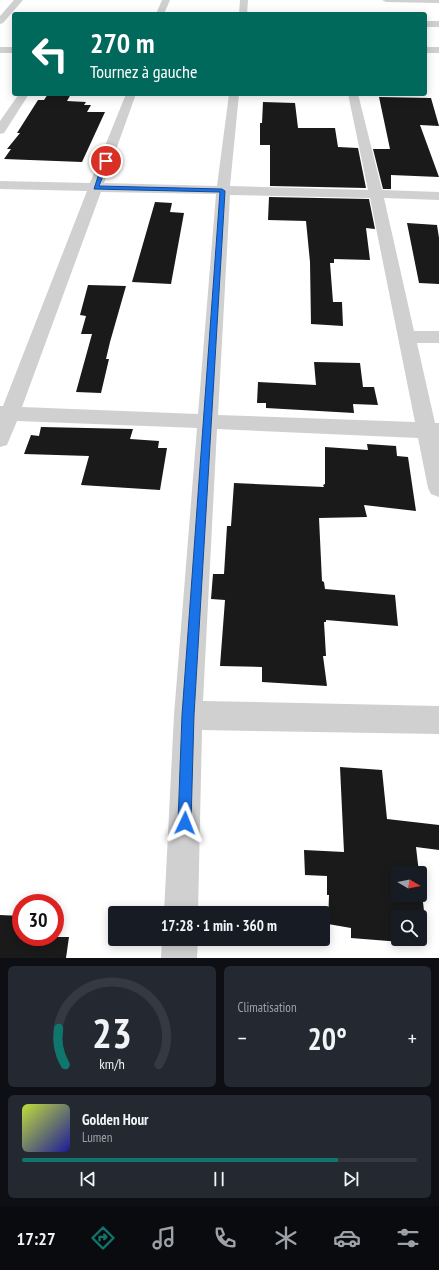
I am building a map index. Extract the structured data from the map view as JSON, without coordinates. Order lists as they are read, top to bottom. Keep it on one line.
{"north":"right","page":{"turn":["270 m","Tournez à gauche"],"limit":"30","trip":"17:28 · 1 min · 360 m","tile":"Climatisation","heat":["−","20°","+"],"song":["Golden Hour","Lumen"],"tabs":"17:27","gauge":["23","km/h"]}}
